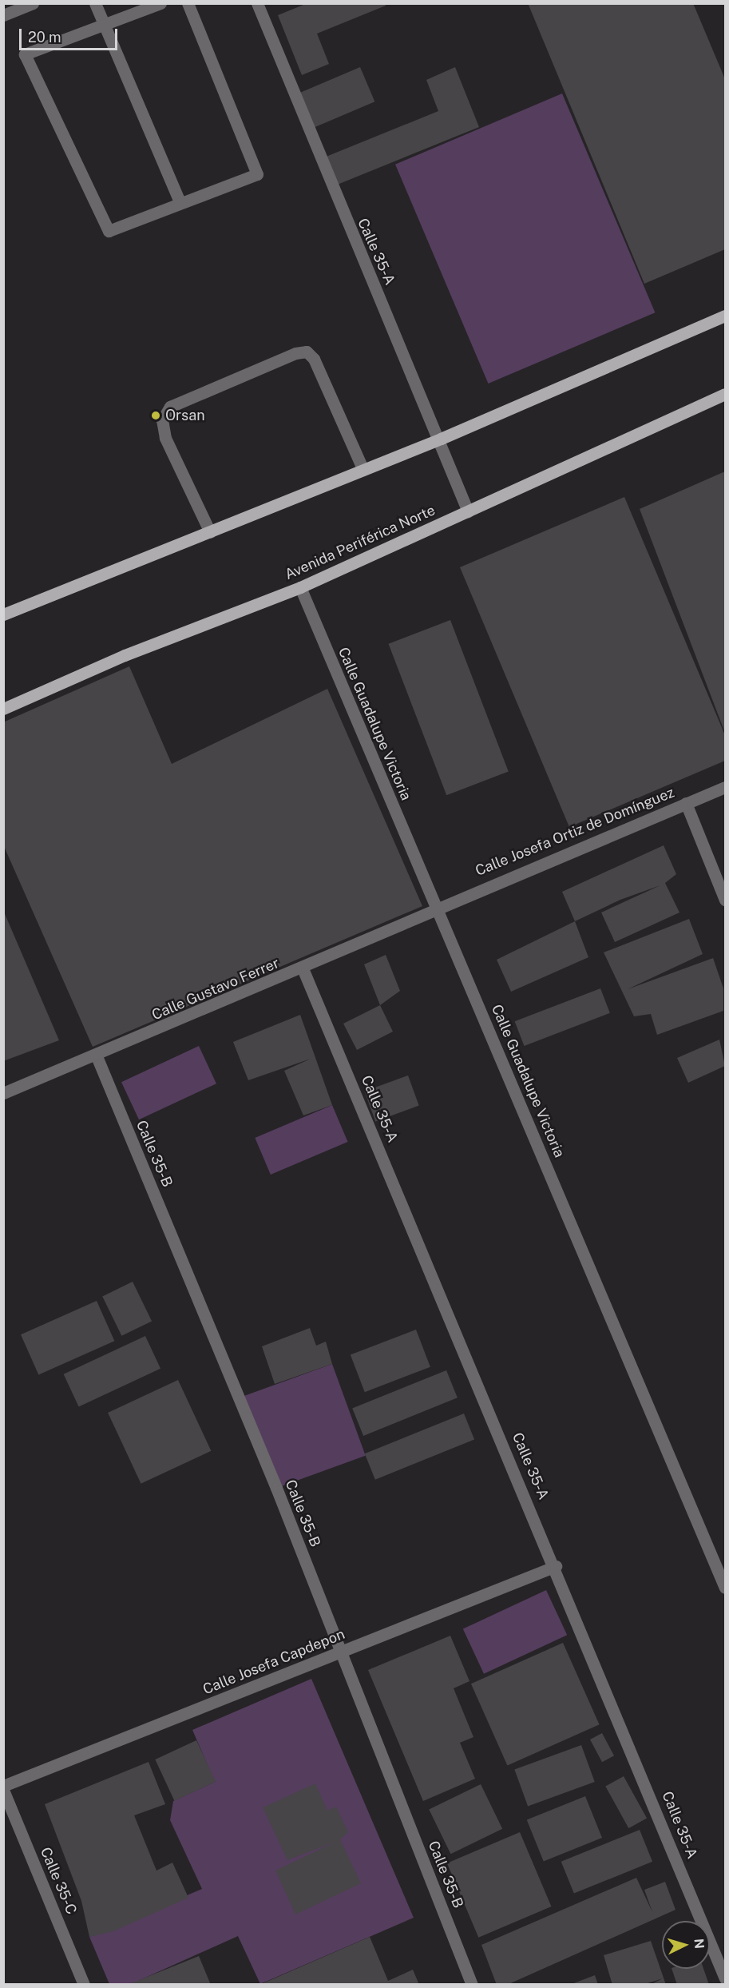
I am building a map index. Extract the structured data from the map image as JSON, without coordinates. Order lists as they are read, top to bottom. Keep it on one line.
{"streets":{"main road":["Avenida Periférica Norte"],"street":["Calle 35-A","Calle Guadalupe Victoria","Calle Josefa Ortiz de Domínguez","Calle Gustavo Ferrer","Calle 35-B","Calle Josefa Capdepon","Calle 35-C"]},"crossings":[["Calle 35-A","Avenida Periférica Norte"],["Calle 35-A","Calle Gustavo Ferrer"],["Calle 35-A","Calle Josefa Capdepon"],["Avenida Periférica Norte","Calle Guadalupe Victoria"],["Calle Guadalupe Victoria","Calle Josefa Ortiz de Domínguez"],["Calle Guadalupe Victoria","Calle Gustavo Ferrer"],["Calle Josefa Ortiz de Domínguez","Calle Gustavo Ferrer"],["Calle Gustavo Ferrer","Calle 35-B"],["Calle 35-B","Calle Josefa Capdepon"]],"places":["Orsan"],"scale_bar":"20 m","north":"right"}
